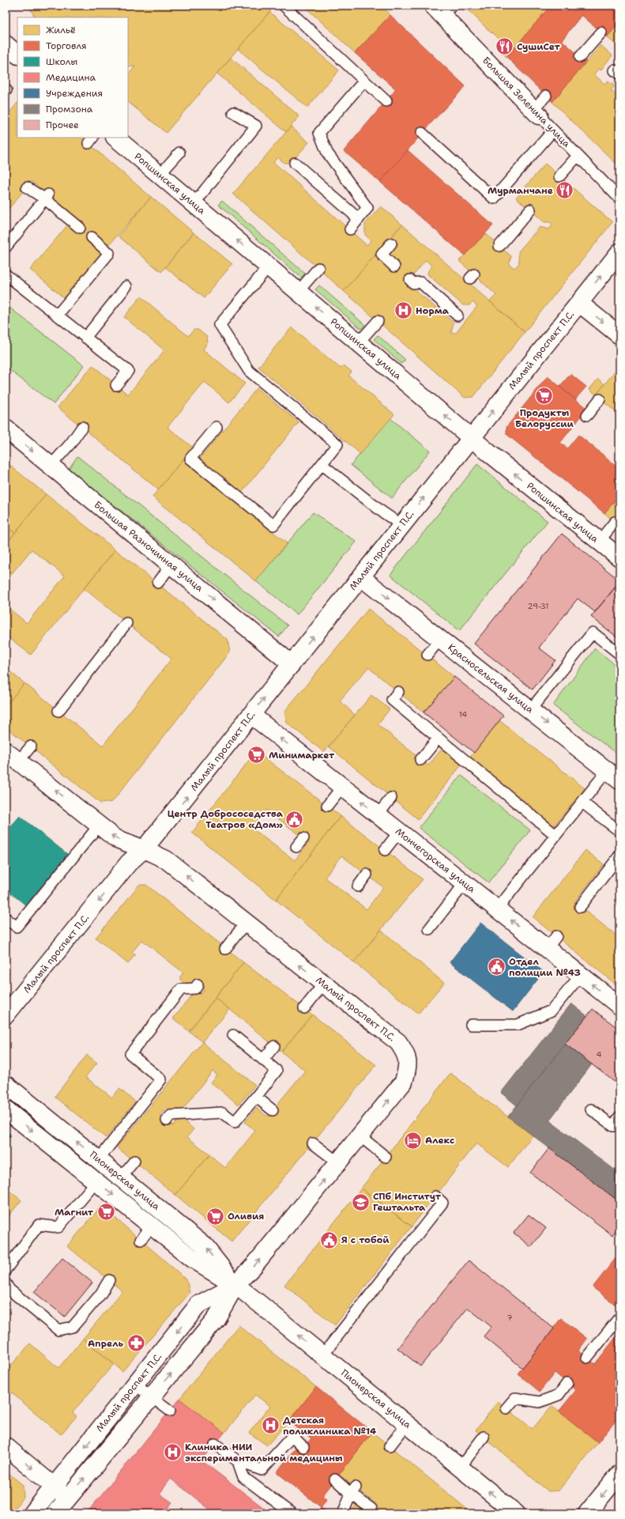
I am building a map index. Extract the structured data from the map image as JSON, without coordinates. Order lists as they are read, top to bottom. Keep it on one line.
{"streets":{"street":["Большая Зеленина улица","Ропшинская улица","Малый проспект П.С.","Большая Разночинная улица","Красносельская улица","Мончегорская улица","Пионерская улица"]},"crossings":[["Ропшинская улица","Малый проспект П.С."],["Малый проспект П.С.","Большая Разночинная улица"],["Малый проспект П.С.","Красносельская улица"],["Малый проспект П.С.","Мончегорская улица"],["Малый проспект П.С.","Пионерская улица"]],"one_way":["Ропшинская улица","Большая Разночинная улица","Красносельская улица","Мончегорская улица"],"places":{"restaurant":["СушиСет","Мурманчане"],"hospital":["Норма","Детская поликлиника №14","Клиника НИИ экспериментальной медицины"],"supermarket":["Продукты Белоруссии","Минимаркет","Магнит","Оливия"],"public building":["Центр Добрососедства Театров «Дом»","Отдел полиции №43","Я с тобой"],"hotel":["Алекс"],"school or university":["СПб Институт Гештальта"],"pharmacy":["Апрель"]},"house_numbers":["29-31","14","4","7"],"legend":["Жильё","Торговля","Школы","Медицина","Учреждения","Промзона","Прочее"]}
